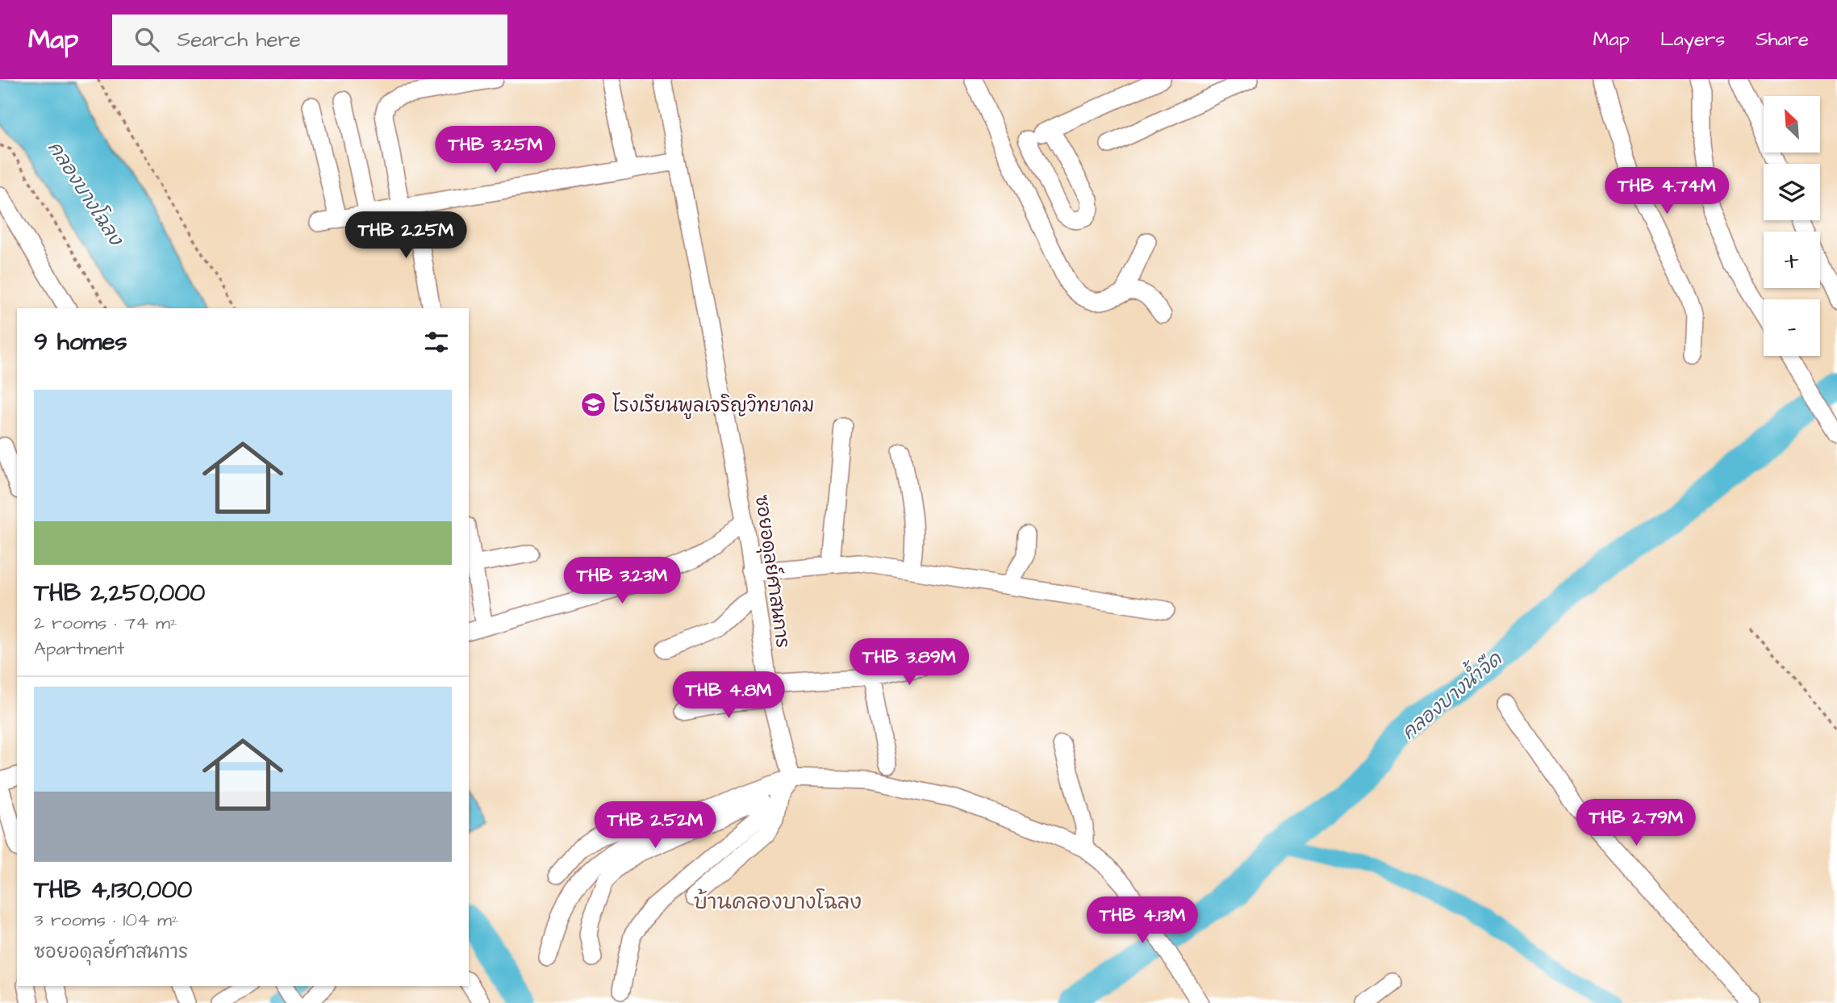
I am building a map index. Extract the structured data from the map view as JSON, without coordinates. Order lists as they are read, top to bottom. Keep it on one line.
{"streets":{"street":["ซอยอดุลย์ศาสนการ"]},"districts":["บ้านคลองบางโฉลง"],"water":["คลองบางโฉลง","คลองบางน้ำจืด"],"places":{"school or university":["โรงเรียนพูลเจริญวิทยาคม"]},"north":"top left","page":{"header":"Map","search":"Search here","nav":["Map","Layers","Share"],"map_buttons":["+","−"],"price":["THB 3.25M","THB 4.74M","THB 2.25M","THB 3.23M","THB 3.89M","THB 4.8M","THB 2.79M","THB 2.52M","THB 4.13M"],"heading":"9 homes","list":[{"name":"THB 2,250,000","note":"2 rooms · 74 m² · Apartment"},{"name":"THB 4,130,000","note":"3 rooms · 104 m² · ซอยอดุลย์ศาสนการ"}]}}
